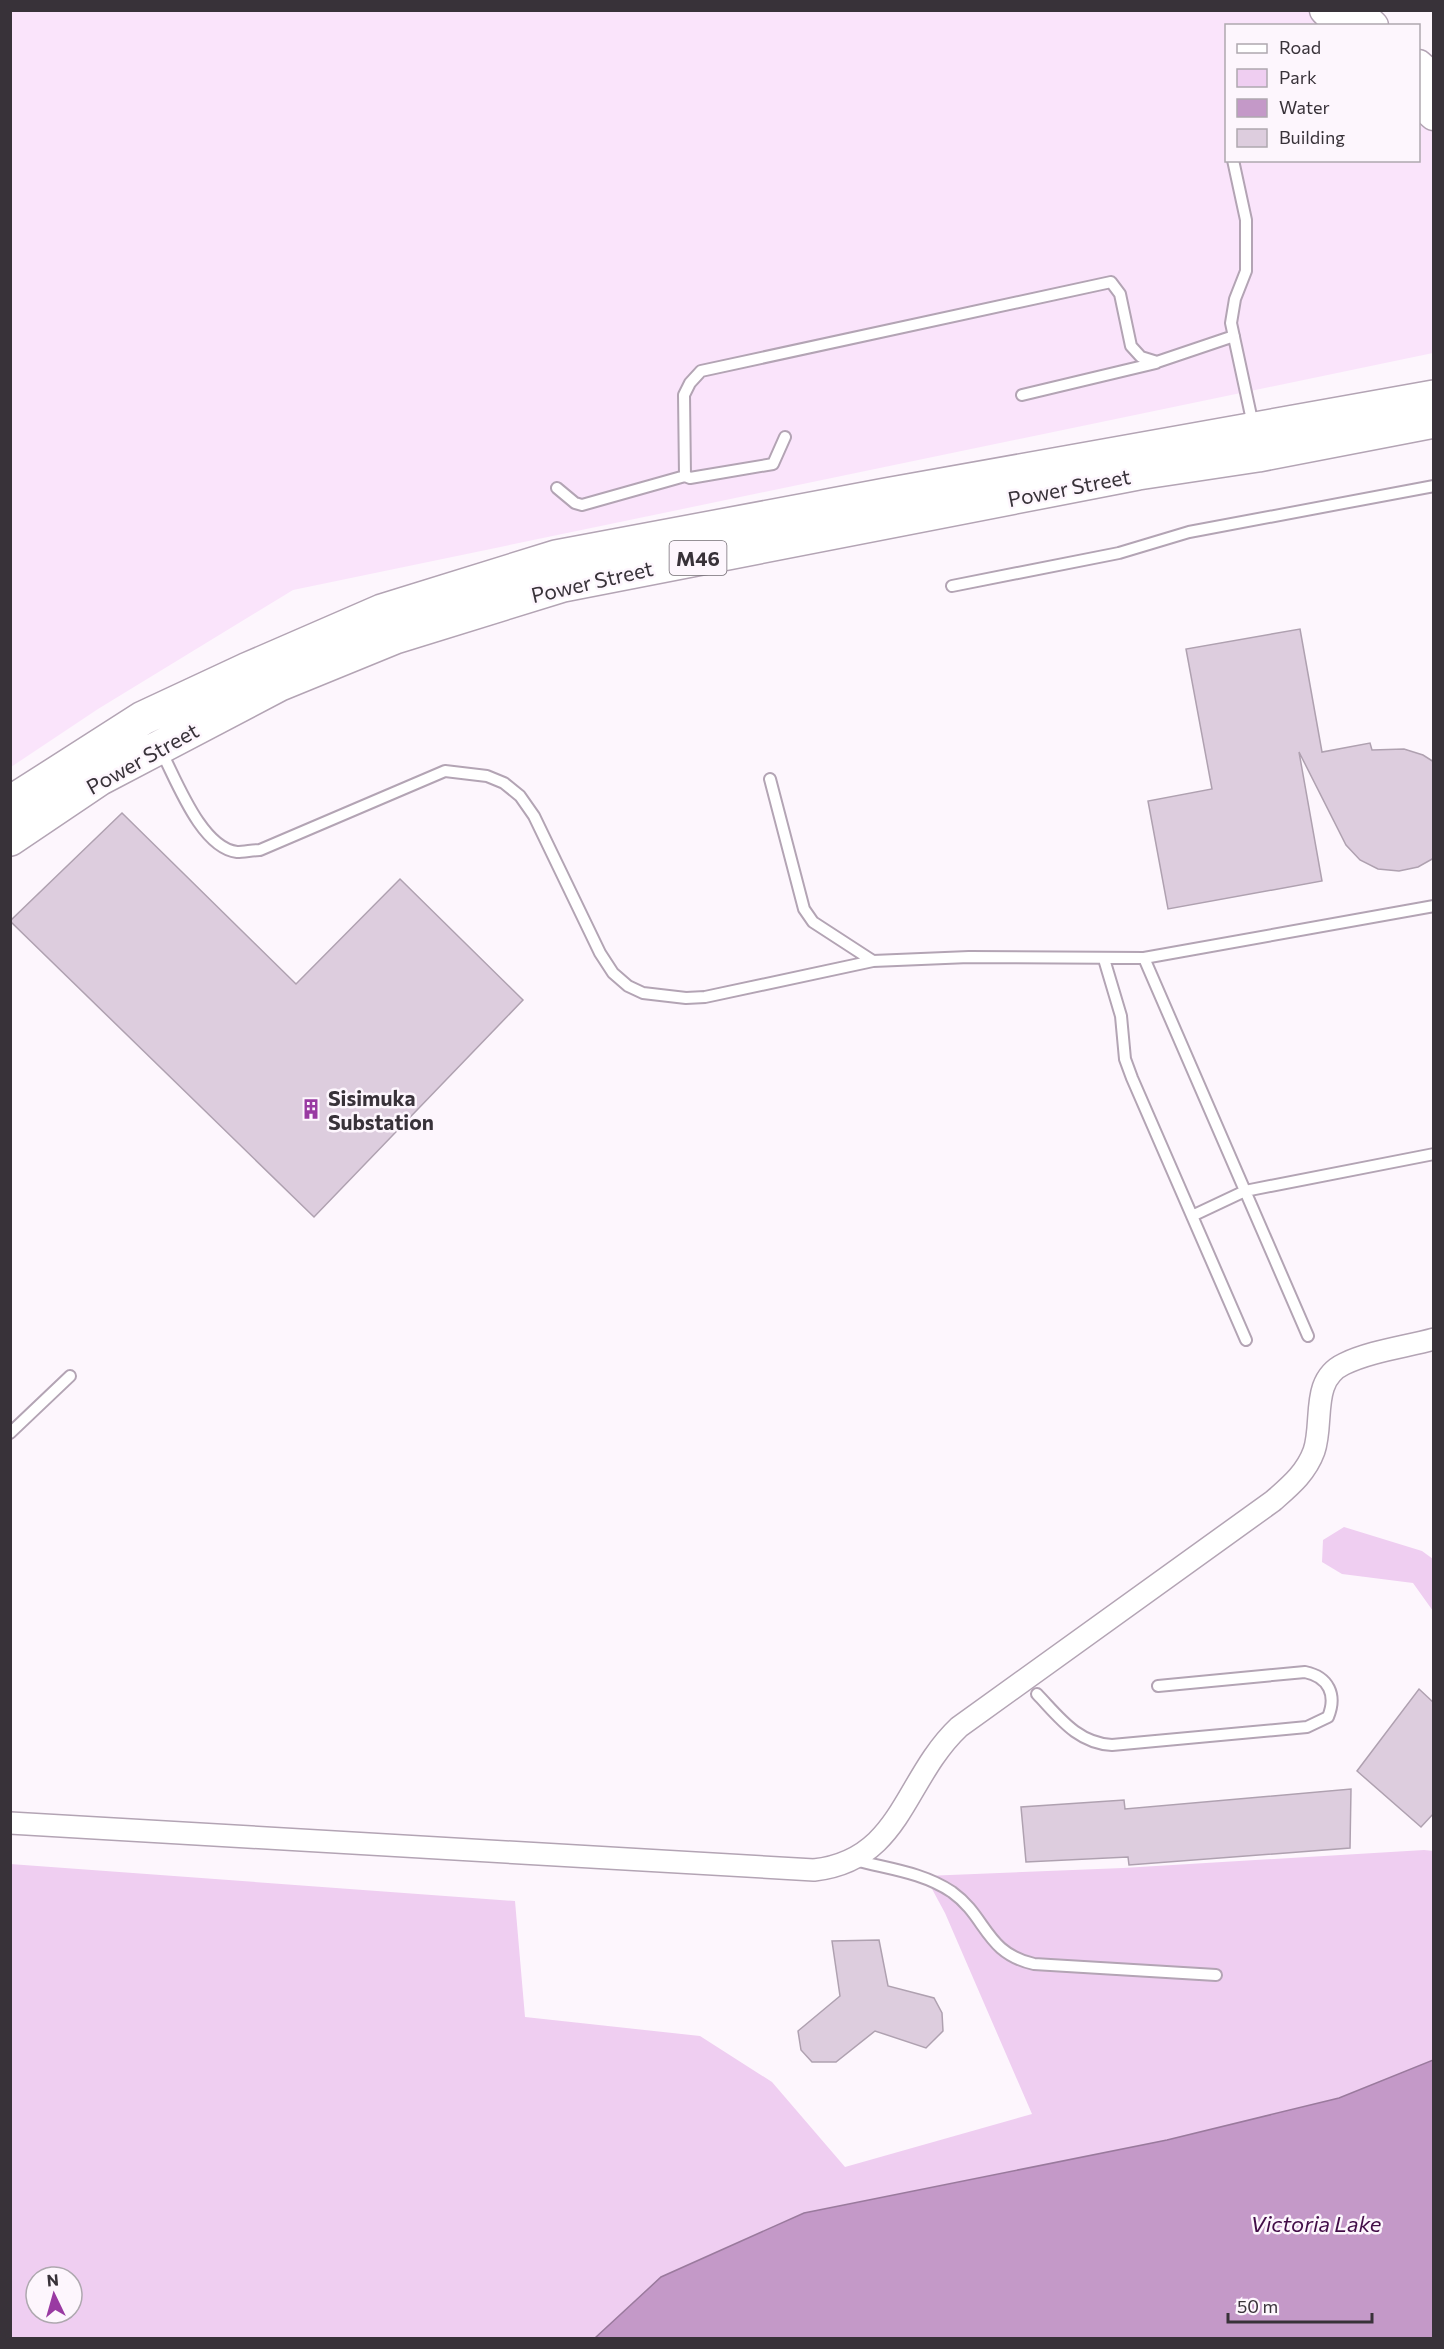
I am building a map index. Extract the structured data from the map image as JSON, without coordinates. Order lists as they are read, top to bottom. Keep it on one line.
{"streets":{"main road":["Power Street","M46"]},"water":["Victoria Lake"],"places":{"building":["Sisimuka Substation"]},"legend":["Road","Park","Water","Building"],"scale_bar":"50 m","north":"top"}
